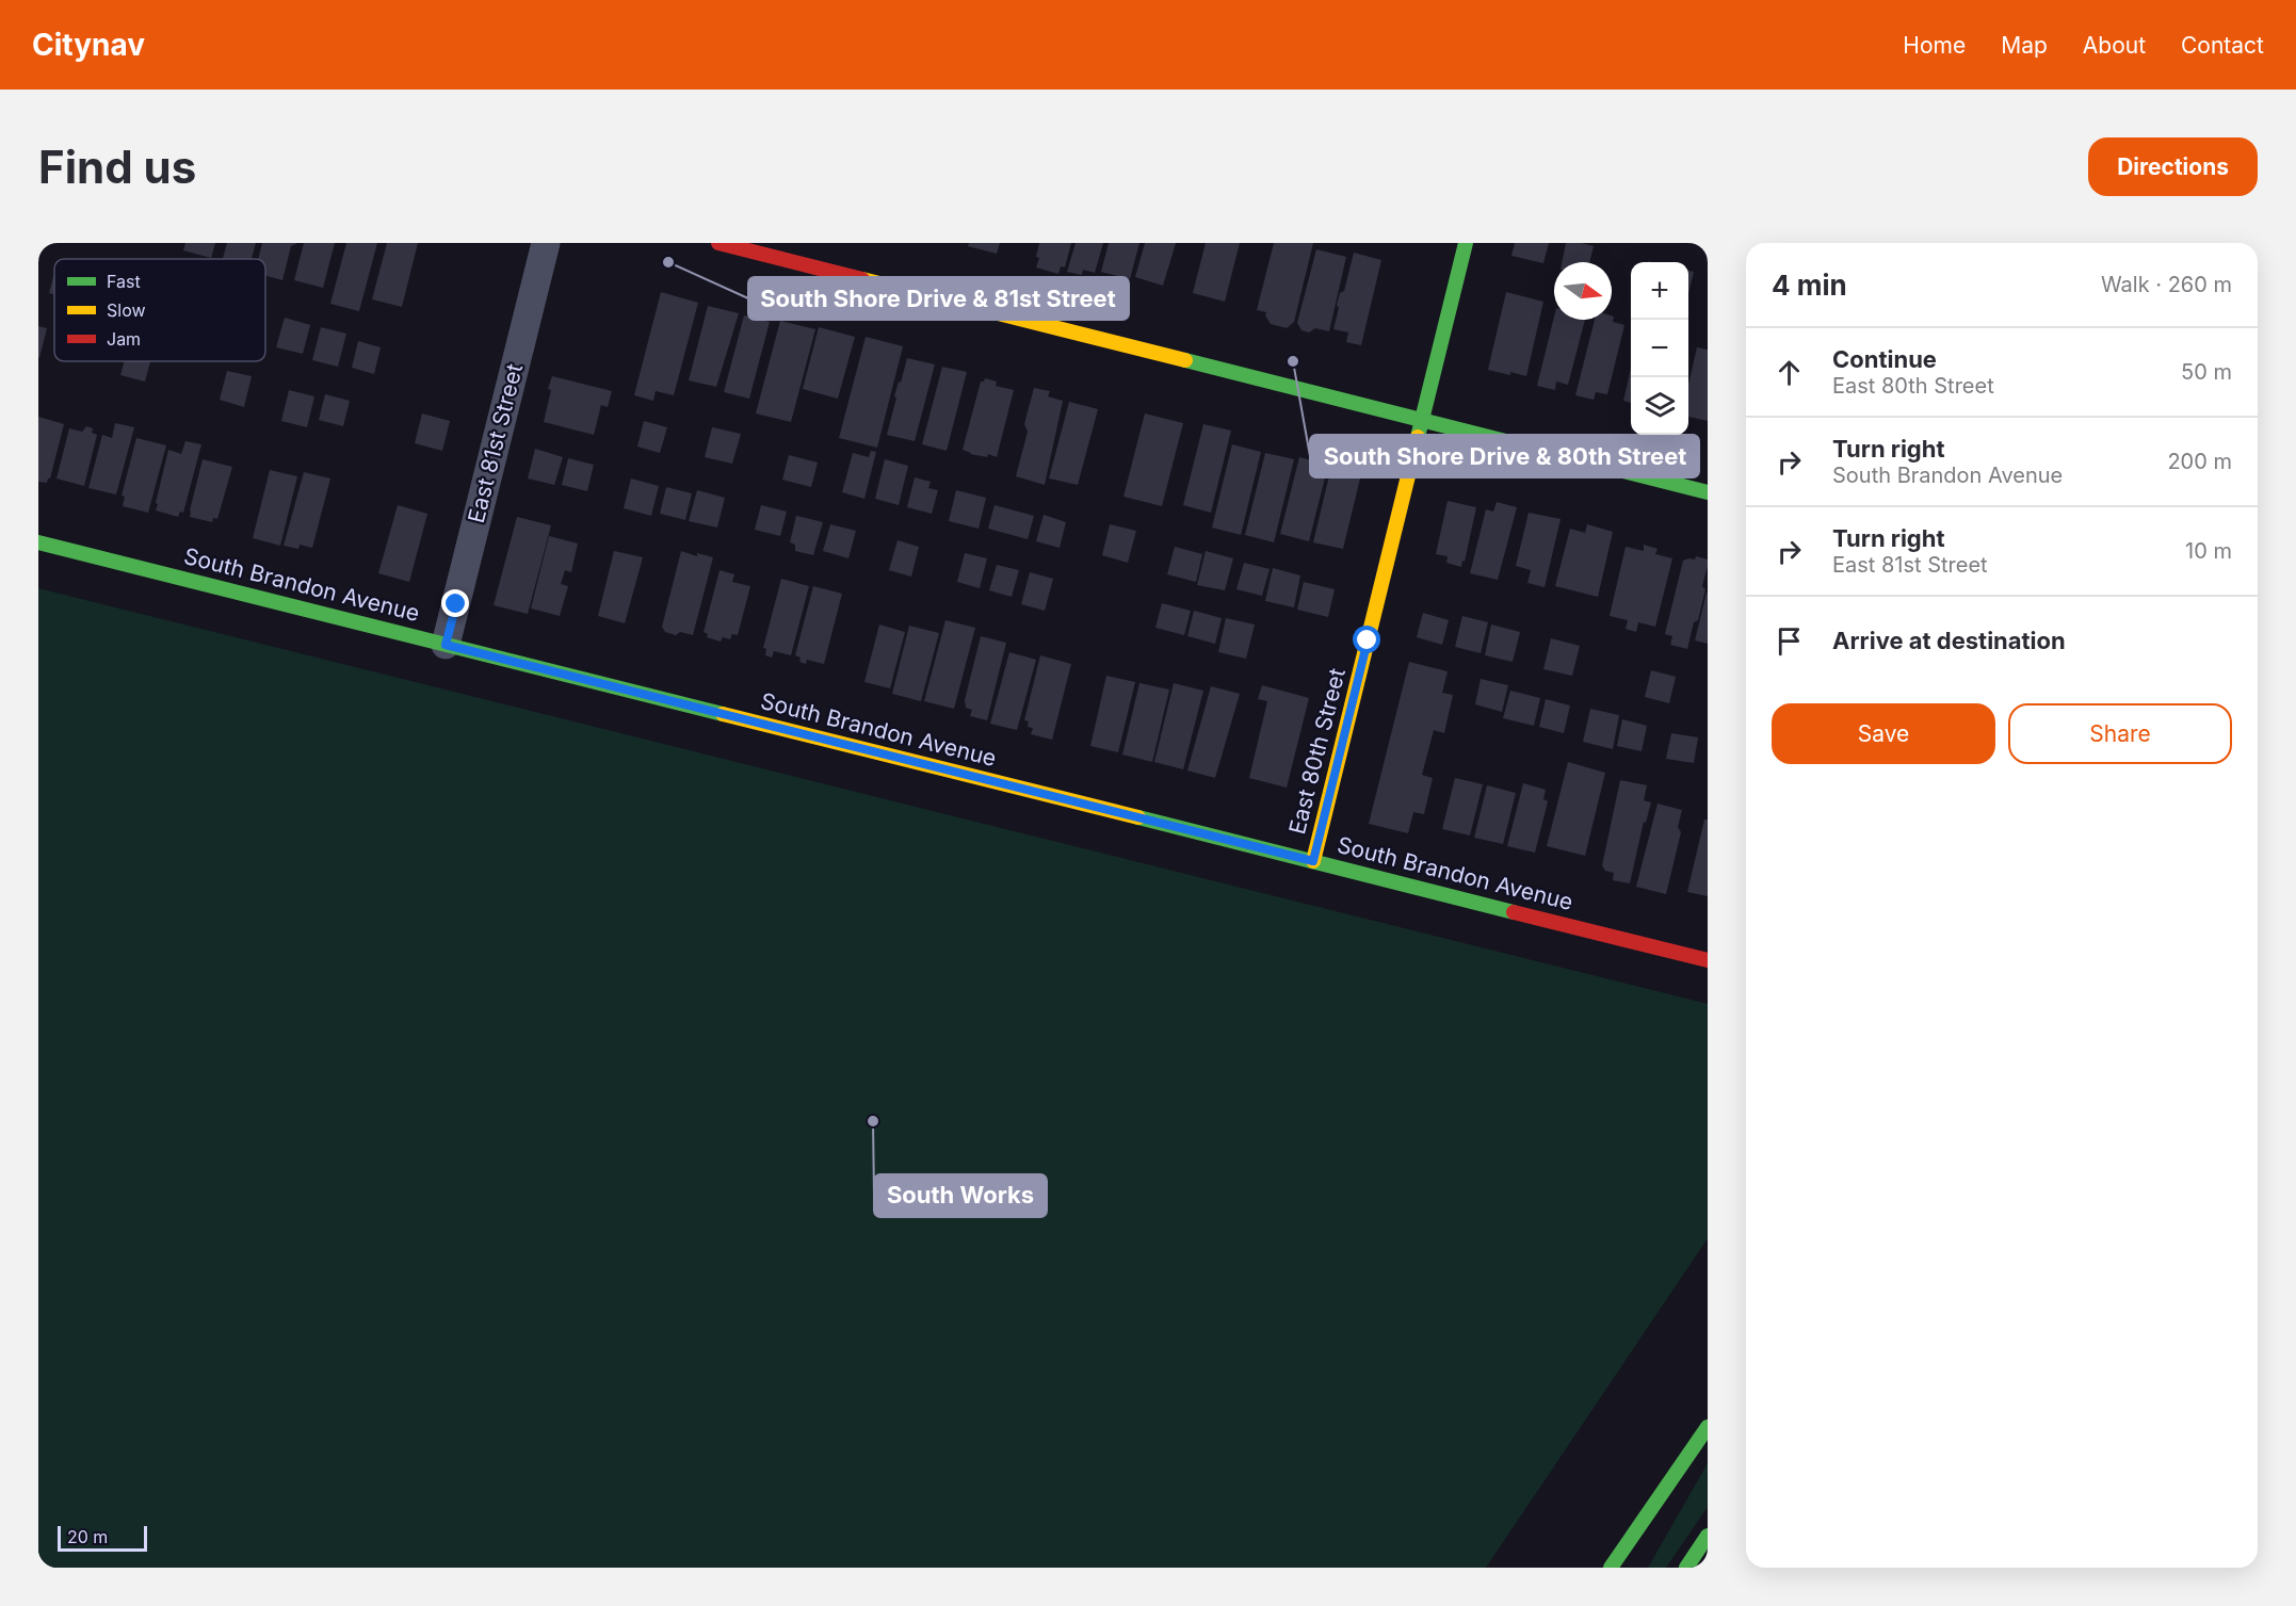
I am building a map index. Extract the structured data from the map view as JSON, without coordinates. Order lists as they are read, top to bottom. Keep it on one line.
{"streets":{"street":["East 81st Street","South Brandon Avenue","East 80th Street"]},"crossings":[["East 81st Street","South Brandon Avenue"],["South Brandon Avenue","East 80th Street"]],"places":["South Shore Drive & 81st Street","South Shore Drive & 80th Street","South Works"],"legend":["Fast","Slow","Jam"],"scale_bar":"20 m","north":"right","page":{"header":"Citynav","nav":["Home","Map","About","Contact"],"buttons":["Directions",["Save","Share"]],"title":"Find us","heading":["4 min","Walk · 260 m"],"map_buttons":["+","−"],"list":[["Continue","East 80th Street","50 m"],["Turn right","South Brandon Avenue","200 m"],["Turn right","East 81st Street","10 m"],"Arrive at destination"],"scale":"20 m"}}
